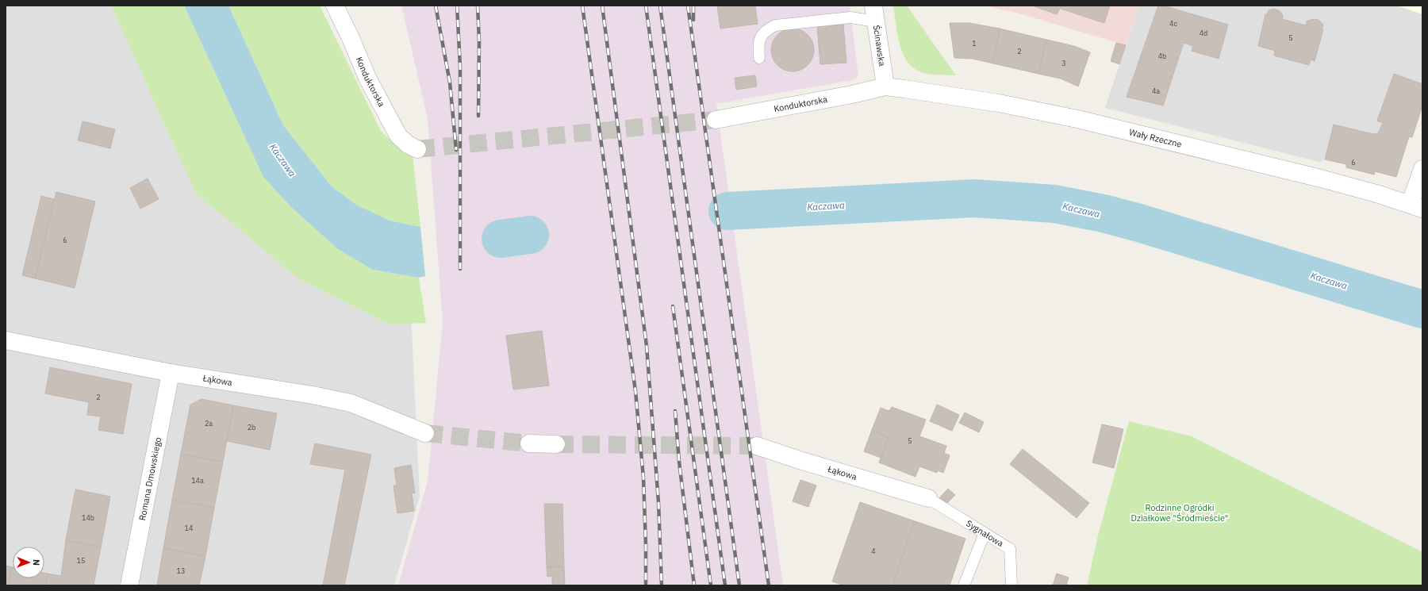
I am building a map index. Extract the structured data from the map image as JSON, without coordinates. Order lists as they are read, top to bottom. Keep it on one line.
{"streets":{"street":["Ścinawska","Konduktorska","Wały Rzeczne","Łąkowa","Romana Dmowskiego"],"lane":["Sygnałowa"]},"crossings":[["Ścinawska","Konduktorska"],["Ścinawska","Wały Rzeczne"],["Konduktorska","Wały Rzeczne"],["Łąkowa","Romana Dmowskiego"],["Łąkowa","Sygnałowa"]],"water":["Kaczawa"],"parks":["Rodzinne Ogródki Działkowe \"Śródmieście\""],"house_numbers":["4c","4d","5","1","2","4b","3","4a","6","6","2","2a","2b","5","14a","14b","14","4","15","13"],"north":"right"}
